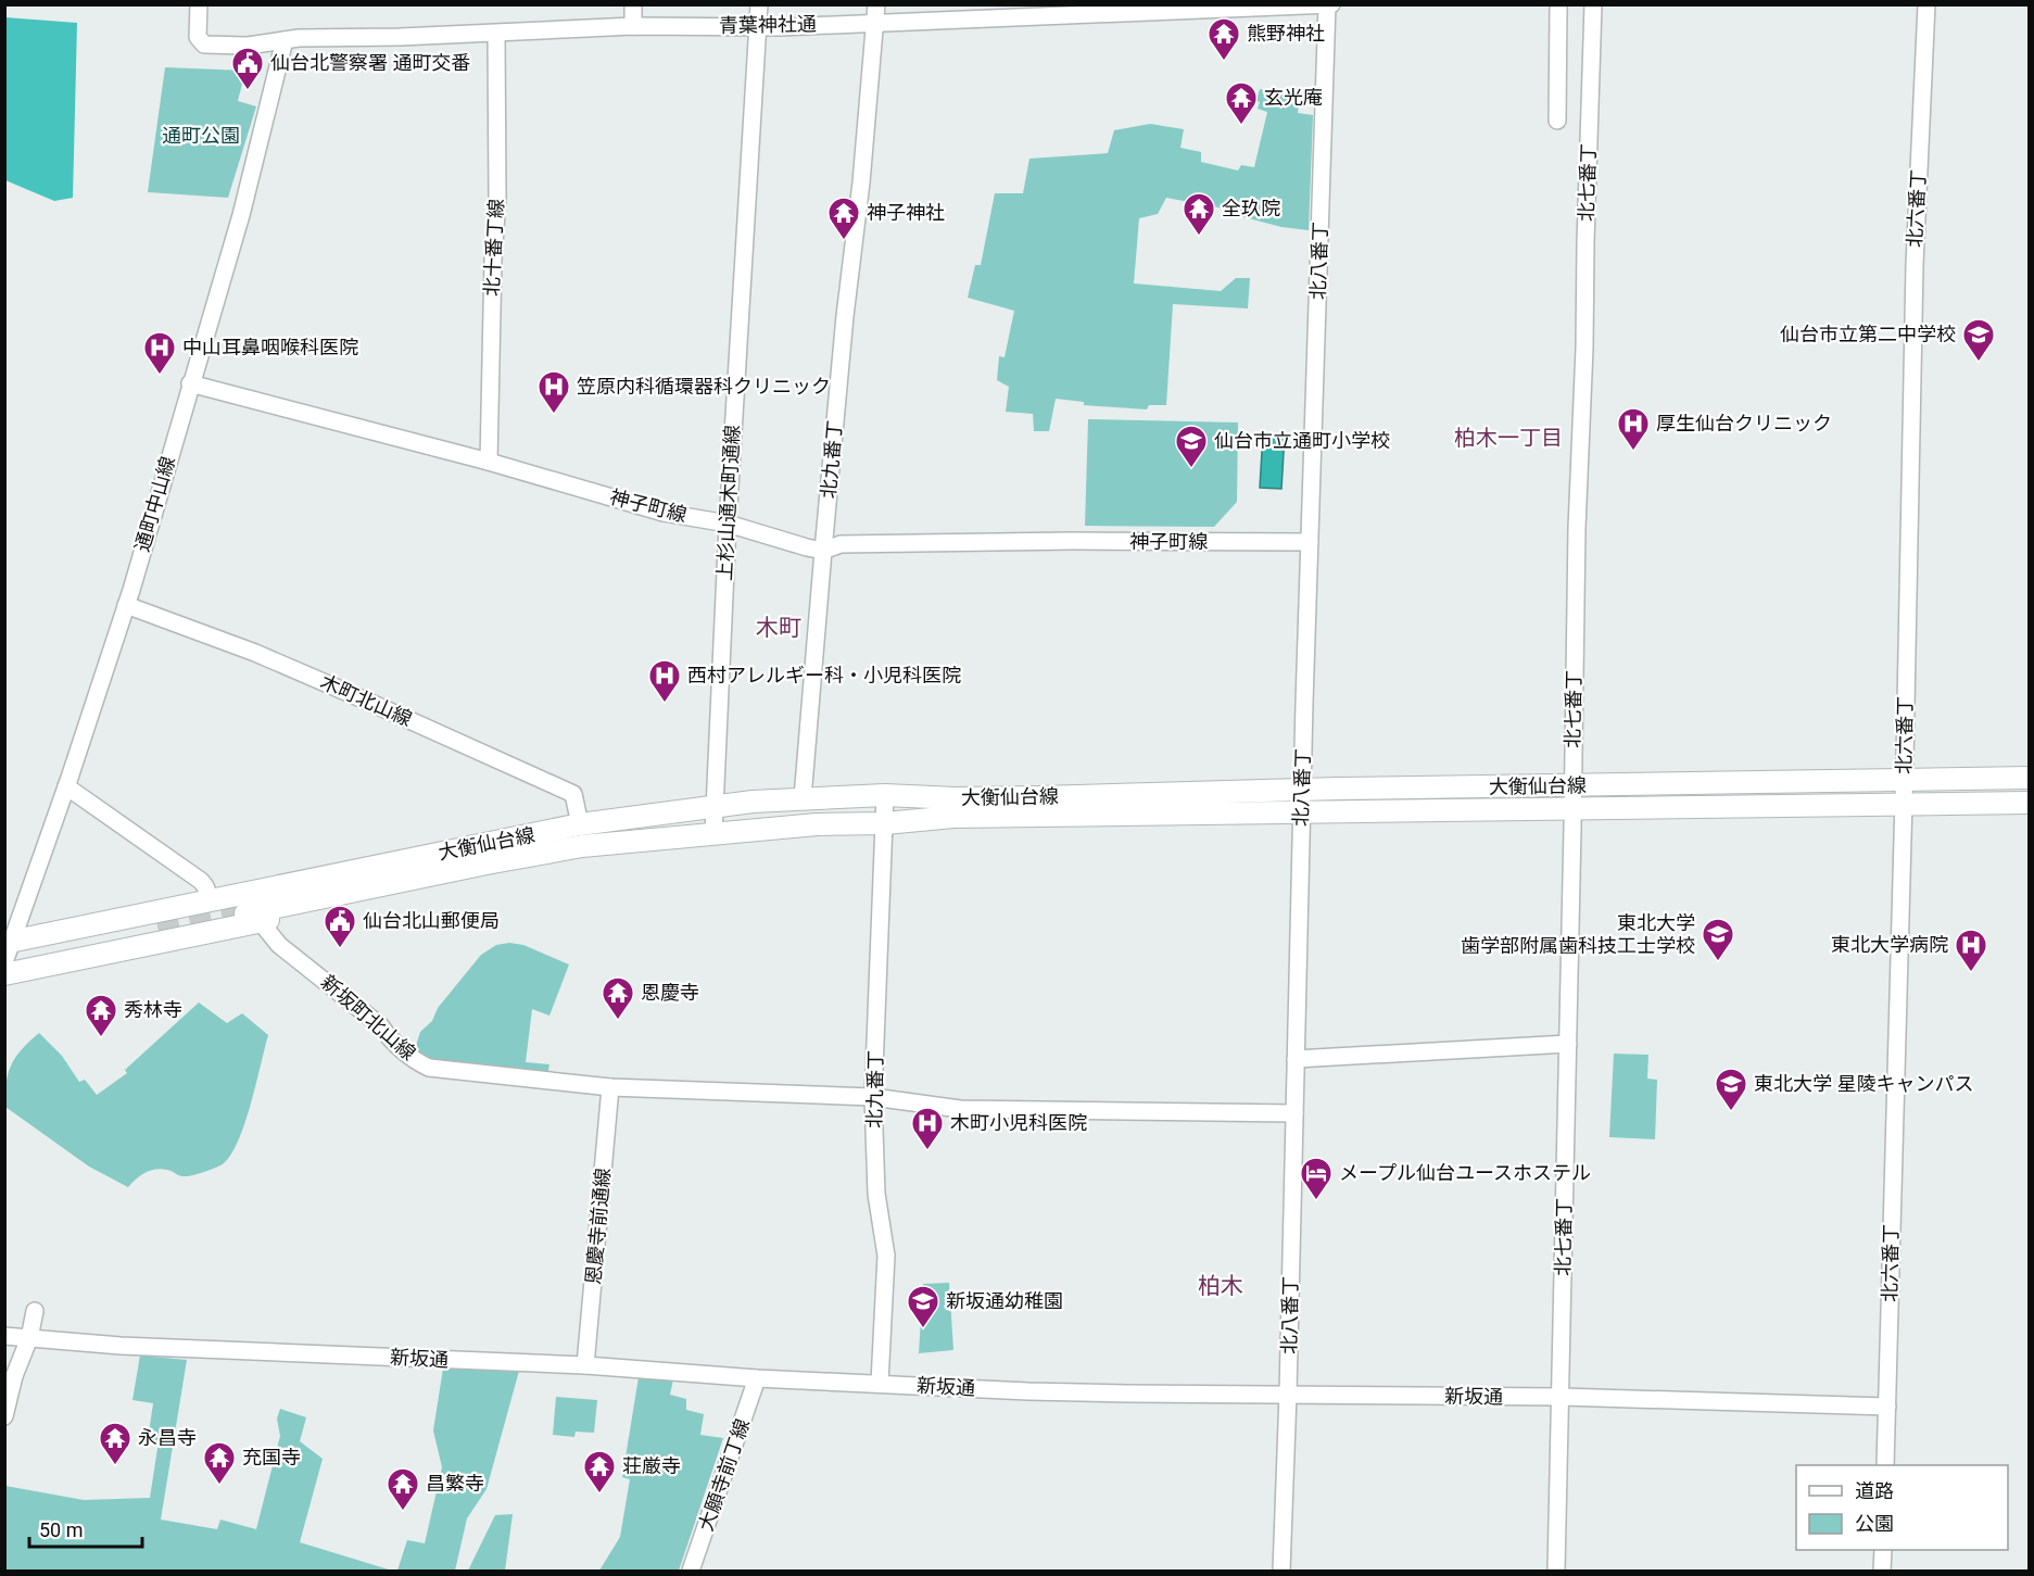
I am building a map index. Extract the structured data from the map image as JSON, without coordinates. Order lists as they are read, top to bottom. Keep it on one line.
{"streets":{"main road":["大衡仙台線"],"street":["青葉神社通","北七番丁","北六番丁","北十番丁線","北八番丁","北九番丁","上杉山通木町通線","通町中山線","神子町線","木町北山線","新坂町北山線","恩慶寺前通線","新坂通","大願寺前丁線"]},"crossings":[["青葉神社通","北十番丁線"],["青葉神社通","北八番丁"],["青葉神社通","北九番丁"],["青葉神社通","上杉山通木町通線"],["青葉神社通","通町中山線"],["北七番丁","大衡仙台線"],["北七番丁","新坂通"],["北六番丁","大衡仙台線"],["北六番丁","新坂通"],["北十番丁線","神子町線"],["北八番丁","神子町線"],["北八番丁","大衡仙台線"],["北八番丁","新坂町北山線"],["北八番丁","新坂通"],["北九番丁","神子町線"],["北九番丁","大衡仙台線"],["北九番丁","新坂町北山線"],["北九番丁","新坂通"],["上杉山通木町通線","神子町線"],["上杉山通木町通線","大衡仙台線"],["通町中山線","神子町線"],["通町中山線","木町北山線"],["通町中山線","大衡仙台線"],["木町北山線","大衡仙台線"],["大衡仙台線","新坂町北山線"],["新坂町北山線","恩慶寺前通線"],["恩慶寺前通線","新坂通"],["新坂通","大願寺前丁線"]],"districts":["柏木一丁目","木町","柏木"],"parks":["通町公園"],"places":{"temple":["熊野神社","玄光庵","全玖院","神子神社","恩慶寺","秀林寺","永昌寺","充国寺","荘厳寺","昌繁寺"],"public building":["仙台北警察署 通町交番","仙台北山郵便局"],"school or university":["仙台市立第二中学校","仙台市立通町小学校","東北大学 歯学部附属歯科技工士学校","東北大学 星陵キャンパス","新坂通幼稚園"],"hospital":["中山耳鼻咽喉科医院","笠原内科循環器科クリニック","厚生仙台クリニック","西村アレルギー科・小児科医院","東北大学病院","木町小児科医院"],"hotel":["メープル仙台ユースホステル"]},"legend":["道路","公園"],"scale_bar":"50 m"}
